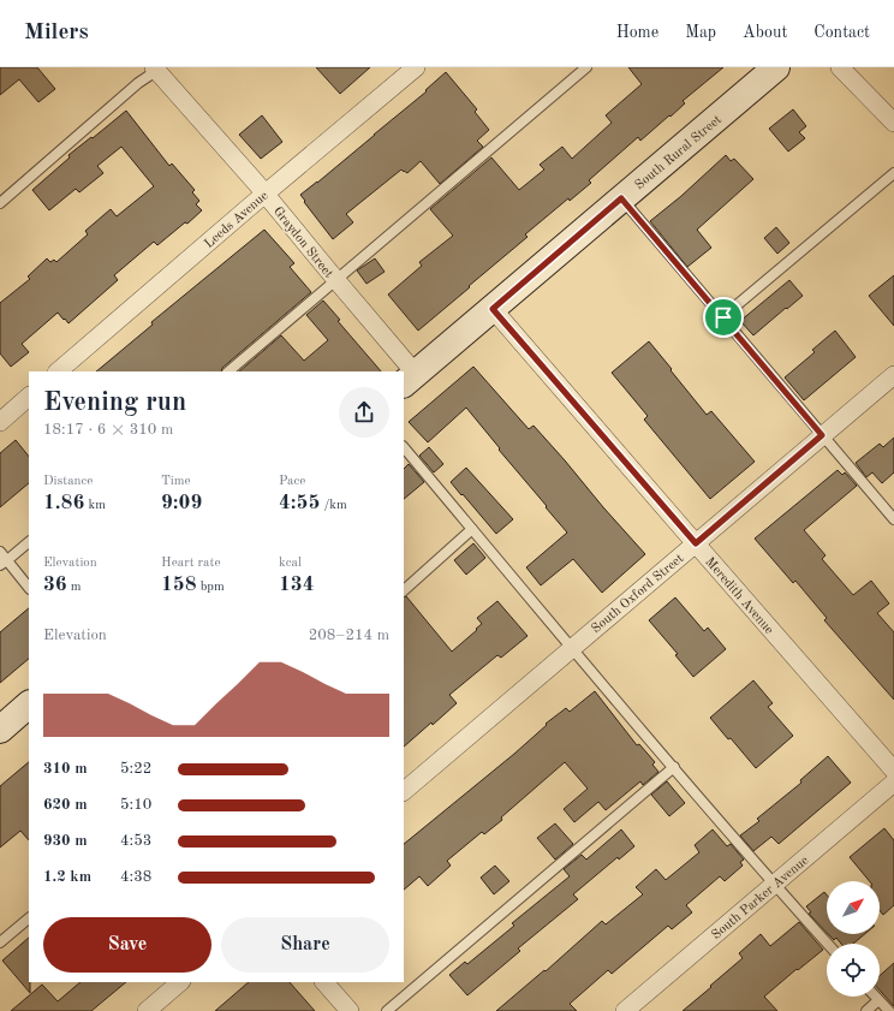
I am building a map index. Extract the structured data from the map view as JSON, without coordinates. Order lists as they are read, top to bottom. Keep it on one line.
{"streets":{"main road":["South Rural Street"],"street":["Leeds Avenue","Graydon Street","South Oxford Street","Meredith Avenue","South Parker Avenue"]},"crossings":[["South Rural Street","Graydon Street"],["South Rural Street","Meredith Avenue"],["Leeds Avenue","Graydon Street"],["South Oxford Street","Meredith Avenue"]],"north":"top right","page":{"header":"Milers","nav":["Home","Map","About","Contact"],"heading":["Evening run","18:17 · 6 × 310 m"],"stats":[["Distance","1.86 km"],["Time","9:09"],["Pace","4:55 /km"],["Elevation","36 m"],["Heart rate","158 bpm"],["kcal","134"]],"chart":["Elevation","208–214 m"],"list":[{"name":"310 m","note":"5:22"},{"name":"620 m","note":"5:10"},{"name":"930 m","note":"4:53"},{"name":"1.2 km","note":"4:38"}],"buttons":["Save","Share"]}}
